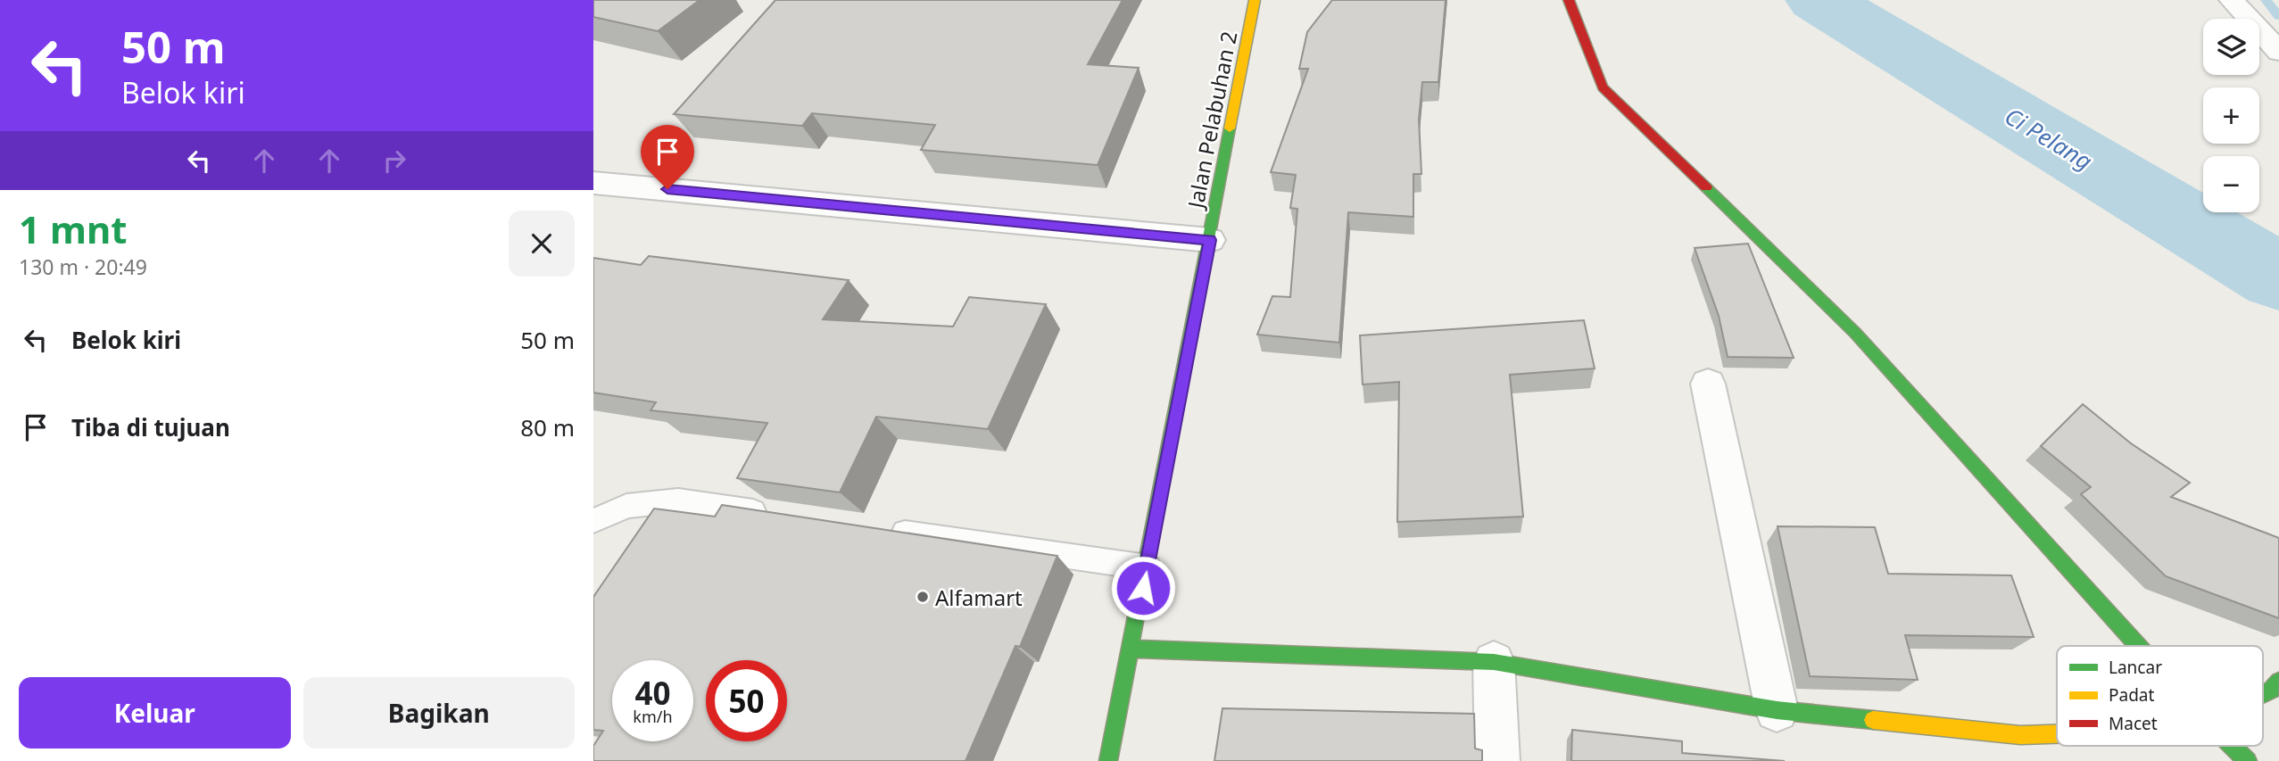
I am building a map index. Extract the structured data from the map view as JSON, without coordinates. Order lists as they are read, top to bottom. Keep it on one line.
{"streets":{"street":["Jalan Pelabuhan 2"]},"water":["Ci Pelang"],"places":["Alfamart"],"legend":["Lancar","Padat","Macet"],"page":{"turn":["50 m","Belok kiri"],"map_buttons":["+","−"],"heading":["1 mnt","130 m · 20:49"],"list":[{"name":"Belok kiri","value":"50 m"},{"name":"Tiba di tujuan","value":"80 m"}],"speed":"40 km/h","limit":"50","buttons":["Keluar","Bagikan"]}}
